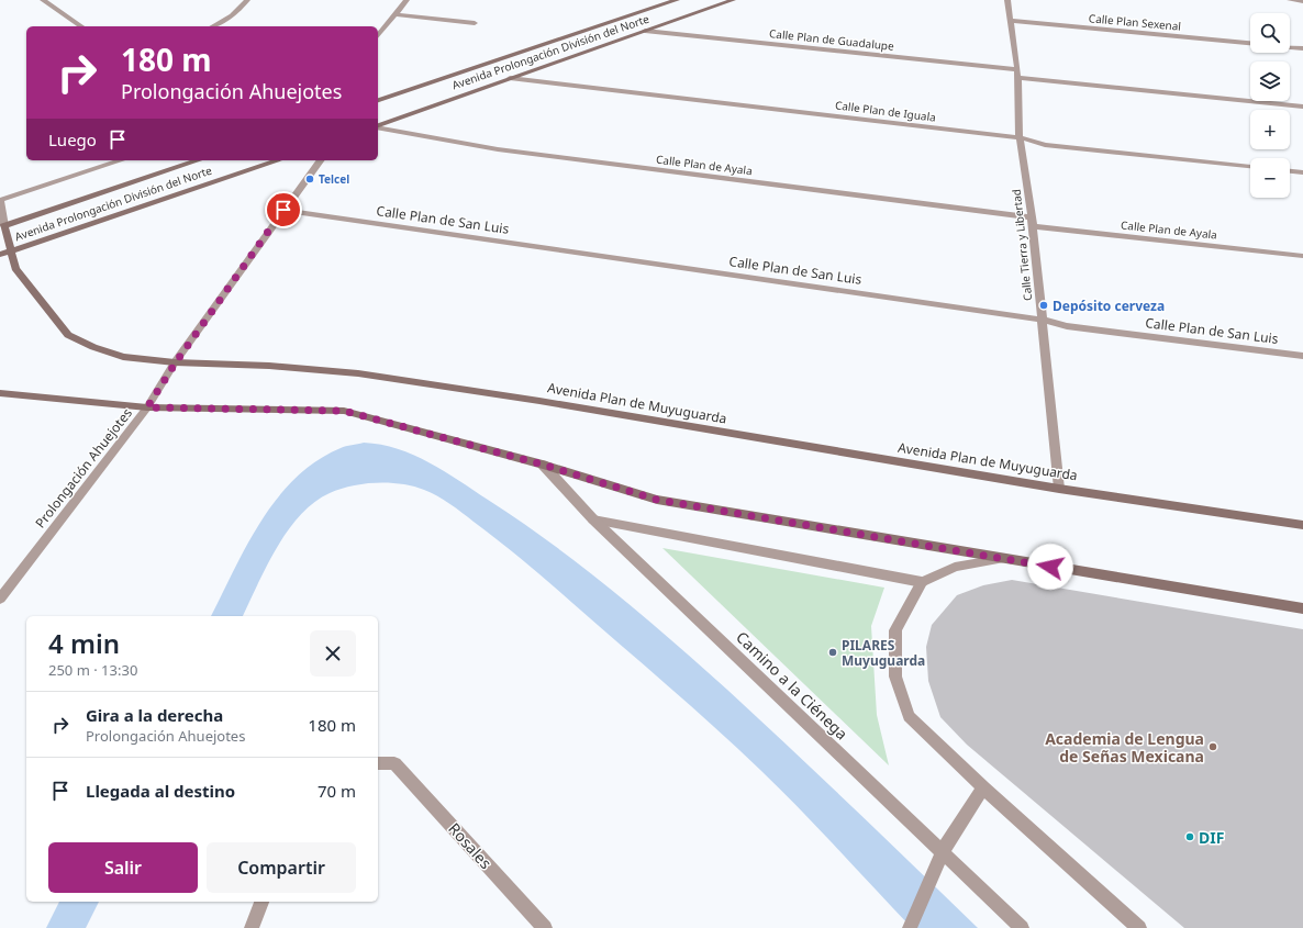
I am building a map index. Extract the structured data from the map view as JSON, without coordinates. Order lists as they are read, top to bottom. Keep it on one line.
{"streets":{"main road":["Avenida Prolongación División del Norte","Avenida Plan de Muyuguarda"],"street":["Calle Plan Sexenal","Calle Plan de Guadalupe","Calle Plan de Iguala","Calle Plan de Ayala","Calle Plan de San Luis","Calle Tierra y Libertad","Prolongación Ahuejotes","Camino a la Ciénega","Rosales"]},"crossings":[["Calle Plan Sexenal","Calle Tierra y Libertad"],["Calle Plan de Guadalupe","Avenida Prolongación División del Norte"],["Calle Plan de Guadalupe","Calle Tierra y Libertad"],["Avenida Prolongación División del Norte","Calle Plan de Iguala"],["Avenida Prolongación División del Norte","Avenida Plan de Muyuguarda"],["Calle Plan de Iguala","Calle Tierra y Libertad"],["Calle Plan de Ayala","Calle Tierra y Libertad"],["Calle Plan de San Luis","Calle Tierra y Libertad"],["Calle Plan de San Luis","Prolongación Ahuejotes"],["Calle Tierra y Libertad","Avenida Plan de Muyuguarda"],["Avenida Plan de Muyuguarda","Prolongación Ahuejotes"]],"places":["Telcel","Depósito cerveza","PILARES Muyuguarda","Academia de Lengua de Señas Mexicana","DIF"],"page":{"map_buttons":["+","−"],"turn":["180 m","Prolongación Ahuejotes"],"then":"Luego","heading":["4 min","250 m · 13:30"],"list":[{"name":"Gira a la derecha","note":"Prolongación Ahuejotes","value":"180 m"},{"name":"Llegada al destino","value":"70 m"}],"buttons":["Salir","Compartir"]}}
